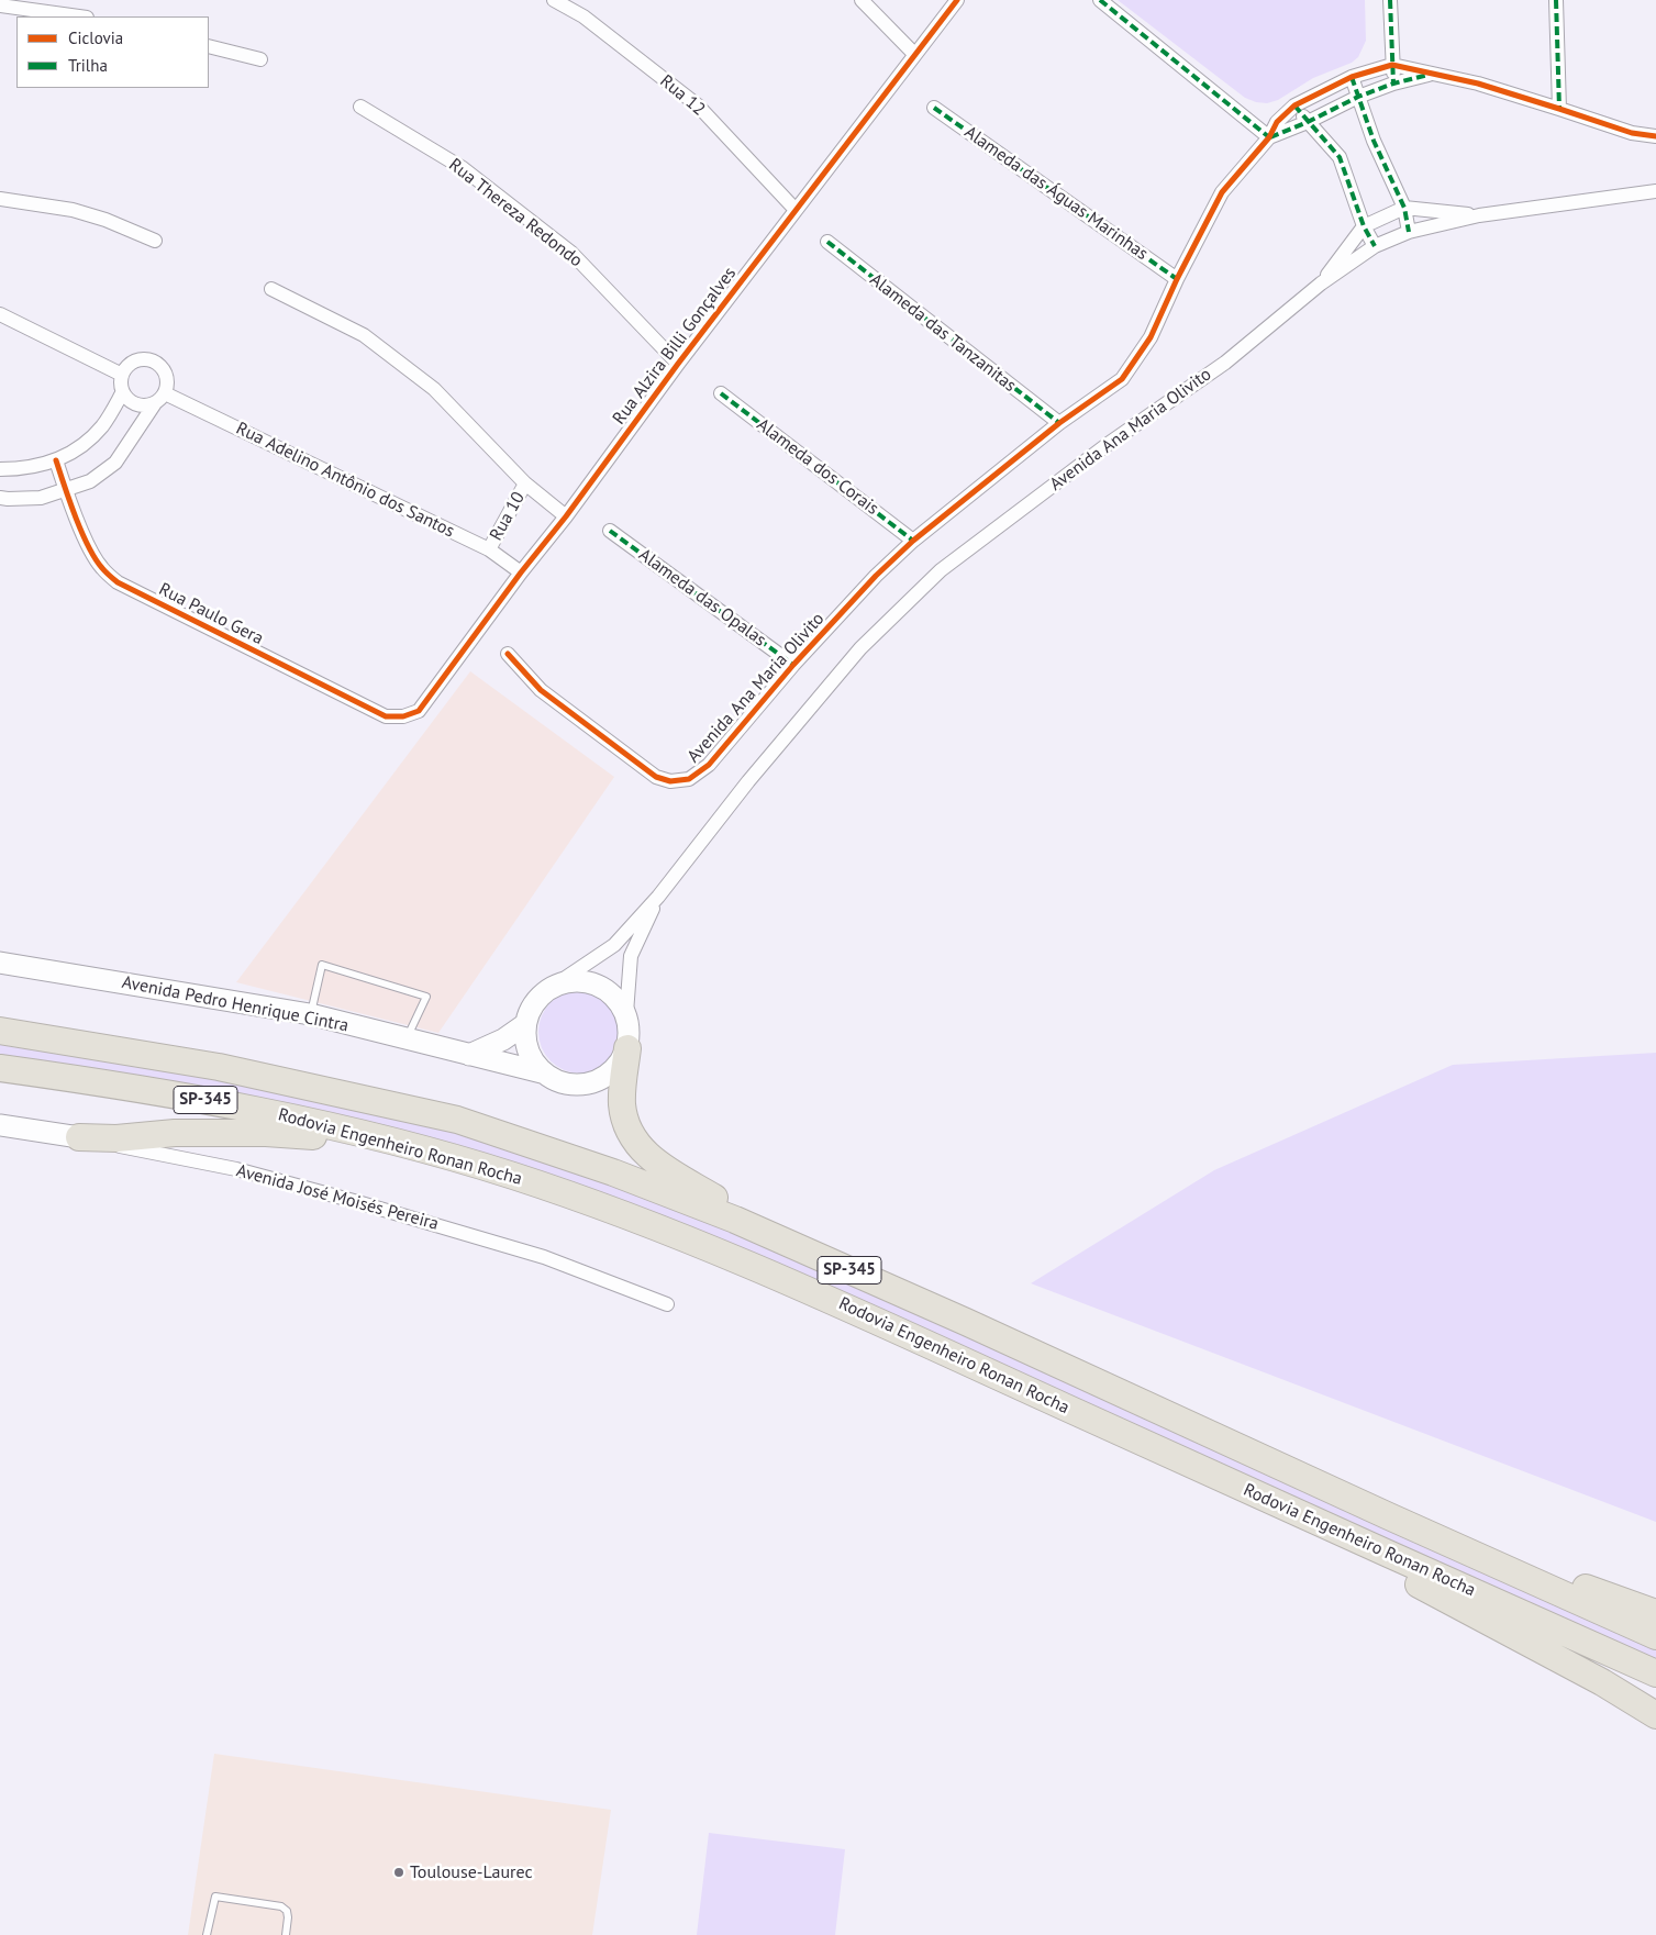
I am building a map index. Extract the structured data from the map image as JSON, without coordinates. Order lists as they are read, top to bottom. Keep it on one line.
{"streets":{"highway":["SP-345","Rodovia Engenheiro Ronan Rocha"],"street":["Rua 12","Alameda das Águas Marinhas","Rua Thereza Redondo","Alameda das Tanzanitas","Rua Alzira Billi Gonçalves","Avenida Ana Maria Olivito","Alameda dos Corais","Rua Adelino Antônio dos Santos","Rua 10","Alameda das Opalas","Rua Paulo Gera","Avenida Pedro Henrique Cintra","Avenida José Moisés Pereira"]},"crossings":[["Rua 12","Rua Alzira Billi Gonçalves"],["Alameda das Águas Marinhas","Avenida Ana Maria Olivito"],["Rua Thereza Redondo","Rua Alzira Billi Gonçalves"],["Alameda das Tanzanitas","Avenida Ana Maria Olivito"],["Rua Alzira Billi Gonçalves","Rua Adelino Antônio dos Santos"],["Rua Alzira Billi Gonçalves","Rua Paulo Gera"],["Avenida Ana Maria Olivito","Alameda dos Corais"],["Avenida Ana Maria Olivito","Alameda das Opalas"],["Avenida Ana Maria Olivito","Avenida Pedro Henrique Cintra"],["Rua Adelino Antônio dos Santos","Rua 10"]],"places":["Toulouse-Laurec"],"legend":["Ciclovia","Trilha"]}
